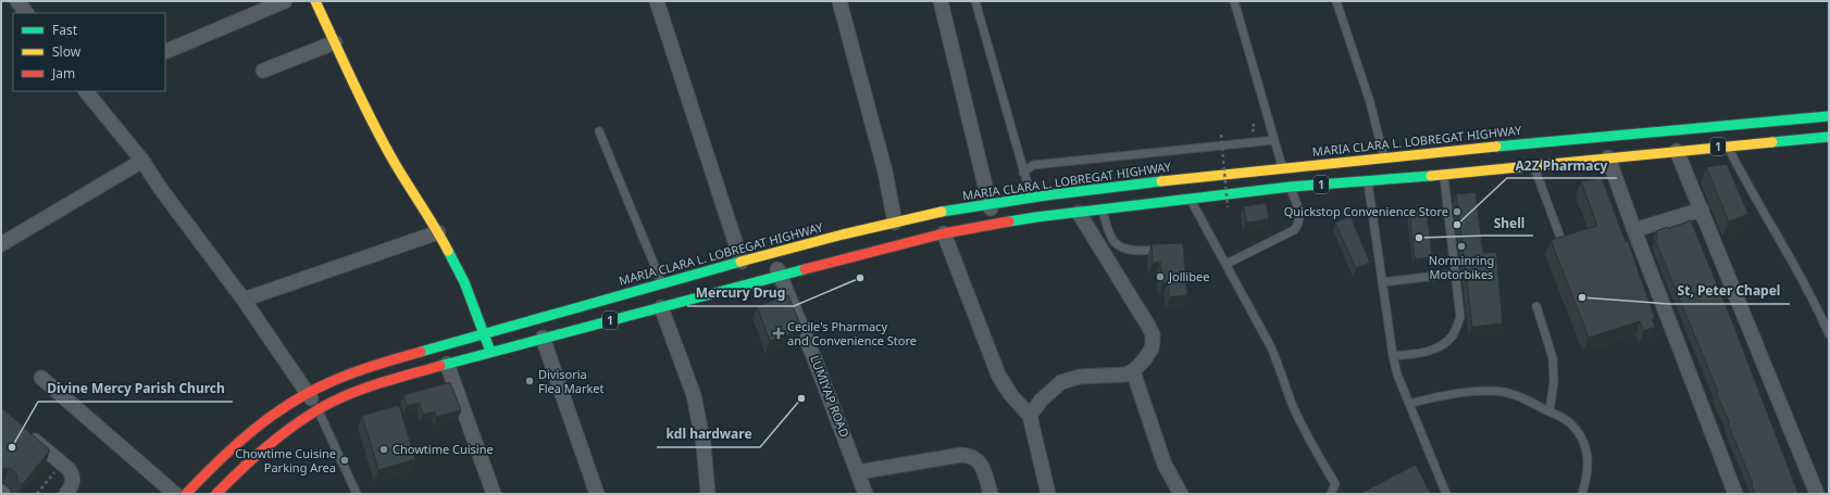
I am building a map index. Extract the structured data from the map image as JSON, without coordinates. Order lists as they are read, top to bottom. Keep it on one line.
{"streets":{"main road":["MARIA CLARA L. LOBREGAT HIGHWAY","1"],"street":["LUMIYAP ROAD"]},"crossings":[["MARIA CLARA L. LOBREGAT HIGHWAY","LUMIYAP ROAD"]],"places":{"other":["Quickstop Convenience Store","A2Z Pharmacy","Shell","Norminring Motorbikes","Jollibee","Mercury Drug","St, Peter Chapel","Divisoria Flea Market","kdl hardware","Divine Mercy Parish Church","Chowtime Cuisine","Chowtime Cuisine Parking Area"],"health":["Cecile's Pharmacy and Convenience Store"]},"legend":["Fast","Slow","Jam"]}
